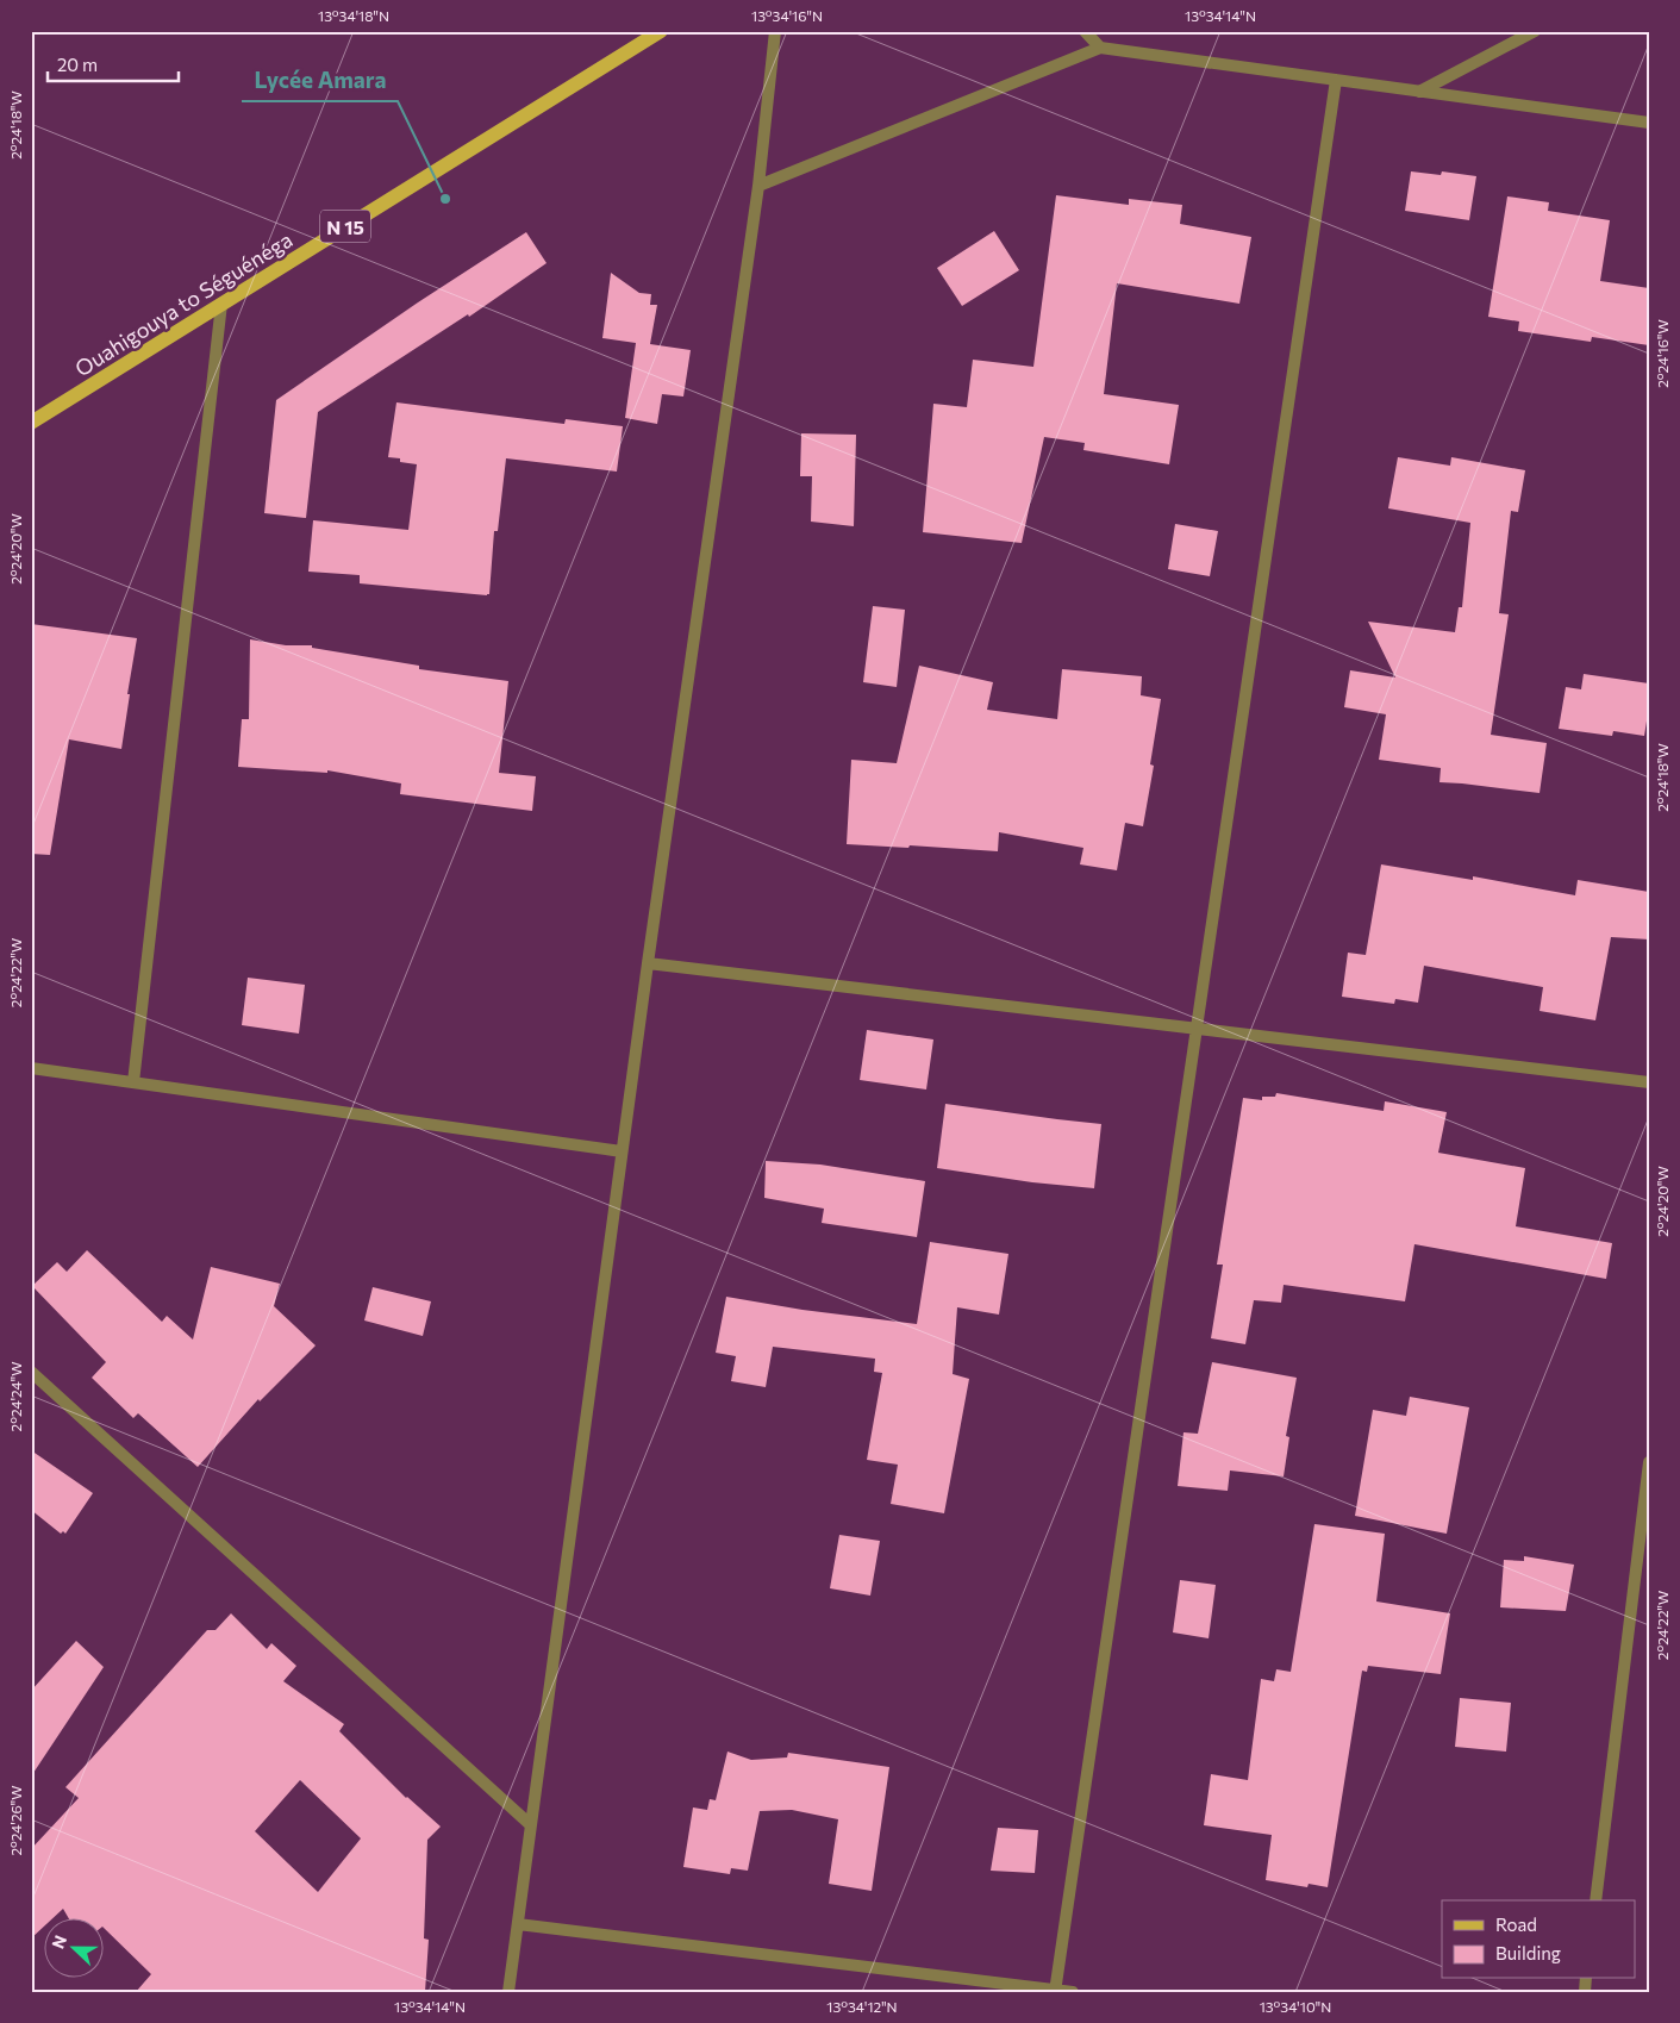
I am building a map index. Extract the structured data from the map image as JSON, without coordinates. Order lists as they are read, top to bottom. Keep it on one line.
{"streets":{"main road":["N 15","Ouahigouya to Séguénéga"]},"places":["Lycée Amara"],"legend":["Road","Building"],"scale_bar":"20 m","north":"left","coordinates":["13°34'18\"N","13°34'16\"N","13°34'14\"N","2°24'18\"W","2°24'16\"W","2°24'20\"W","2°24'22\"W","2°24'24\"W","2°24'26\"W","13°34'12\"N","13°34'10\"N"]}
